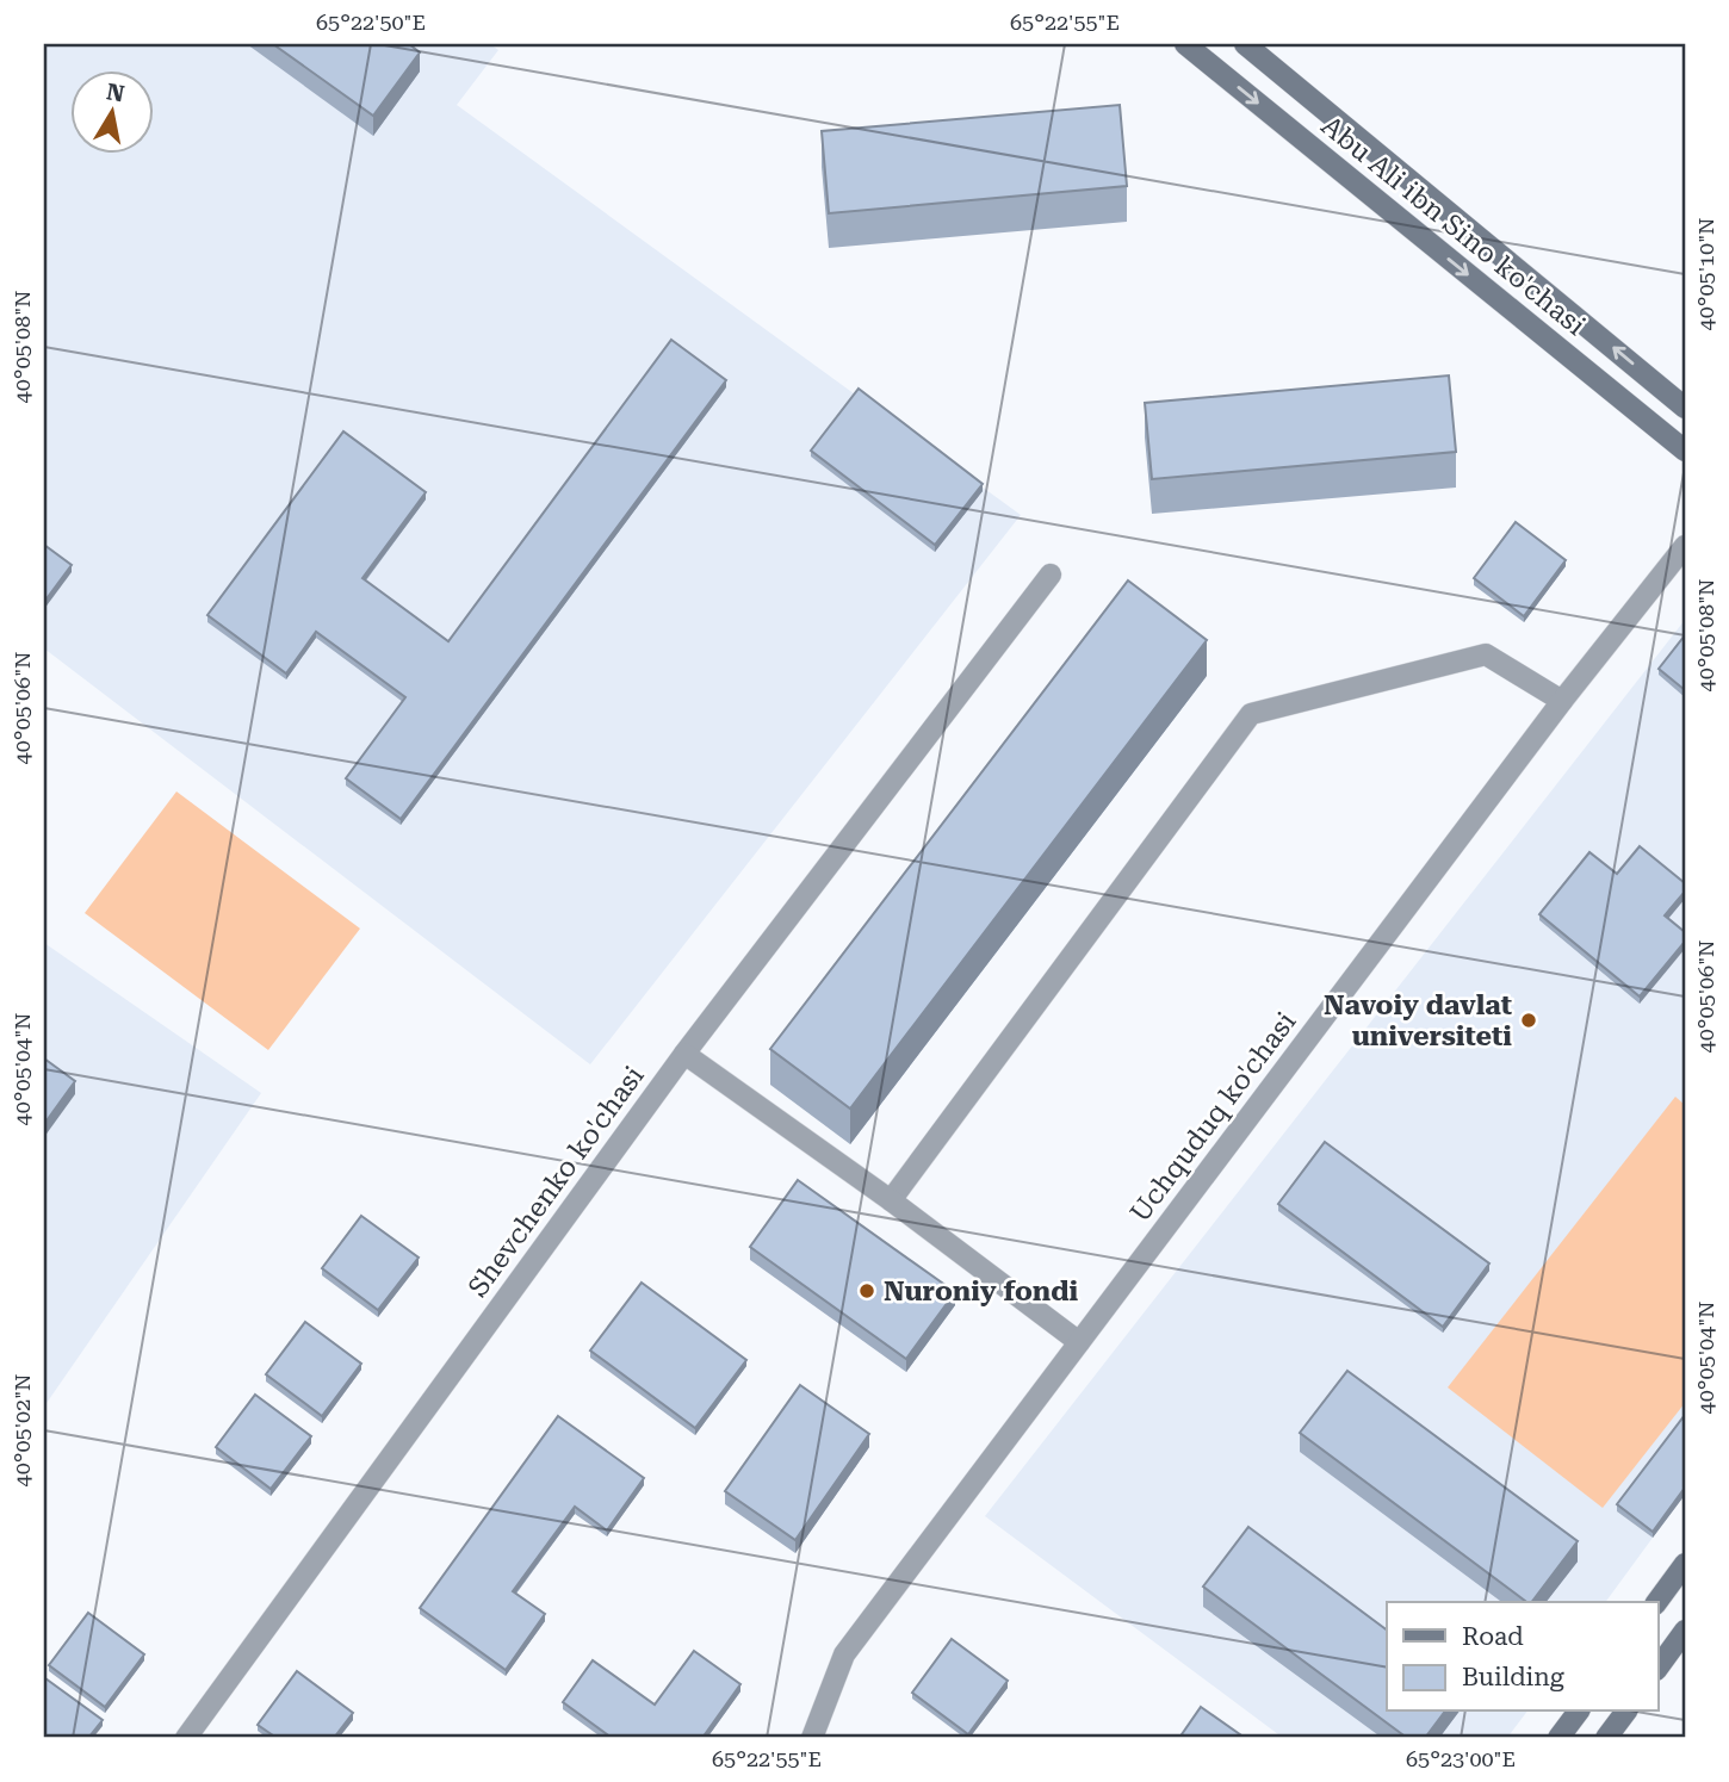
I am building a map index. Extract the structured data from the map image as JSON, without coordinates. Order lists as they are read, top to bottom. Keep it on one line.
{"streets":{"street":["Abu Ali ibn Sino ko'chasi","Uchquduq ko'chasi","Shevchenko ko'chasi"]},"places":["Navoiy davlat universiteti","Nuroniy fondi"],"legend":["Road","Building"],"north":"top","coordinates":["65°22'50\"E","65°22'55\"E","40°05'10\"N","40°05'08\"N","40°05'06\"N","40°05'04\"N","40°05'02\"N","65°23'00\"E"]}
